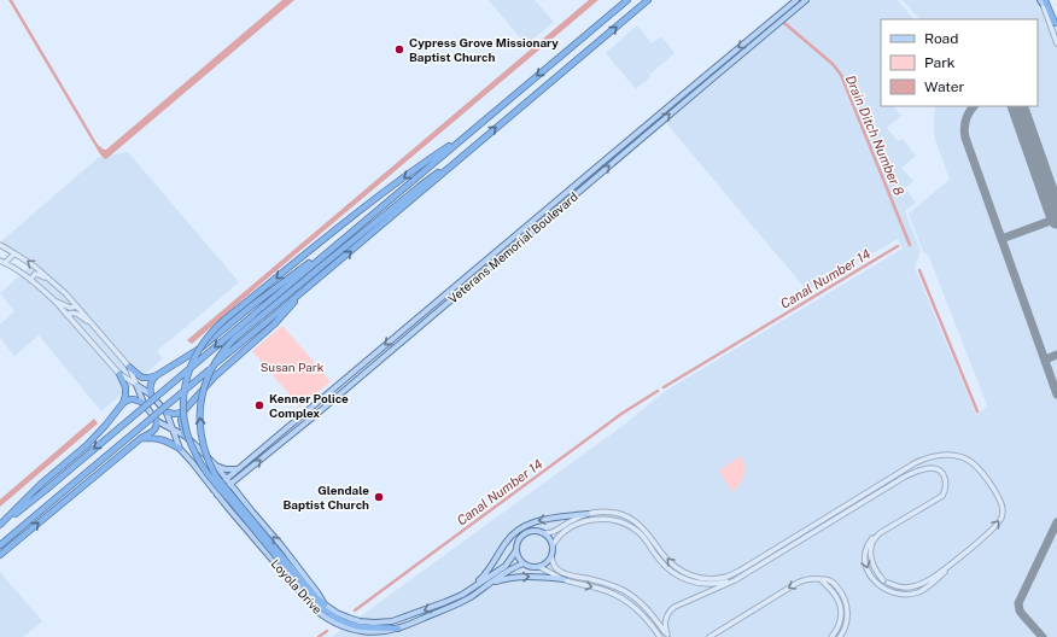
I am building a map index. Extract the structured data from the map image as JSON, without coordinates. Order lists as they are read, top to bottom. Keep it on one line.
{"streets":{"main road":["Veterans Memorial Boulevard","Loyola Drive"]},"crossings":[["Veterans Memorial Boulevard","Loyola Drive"]],"water":["Drain Ditch Number 8","Canal Number 14"],"parks":["Susan Park"],"places":["Cypress Grove Missionary Baptist Church","Kenner Police Complex","Glendale Baptist Church"],"legend":["Road","Park","Water"]}
